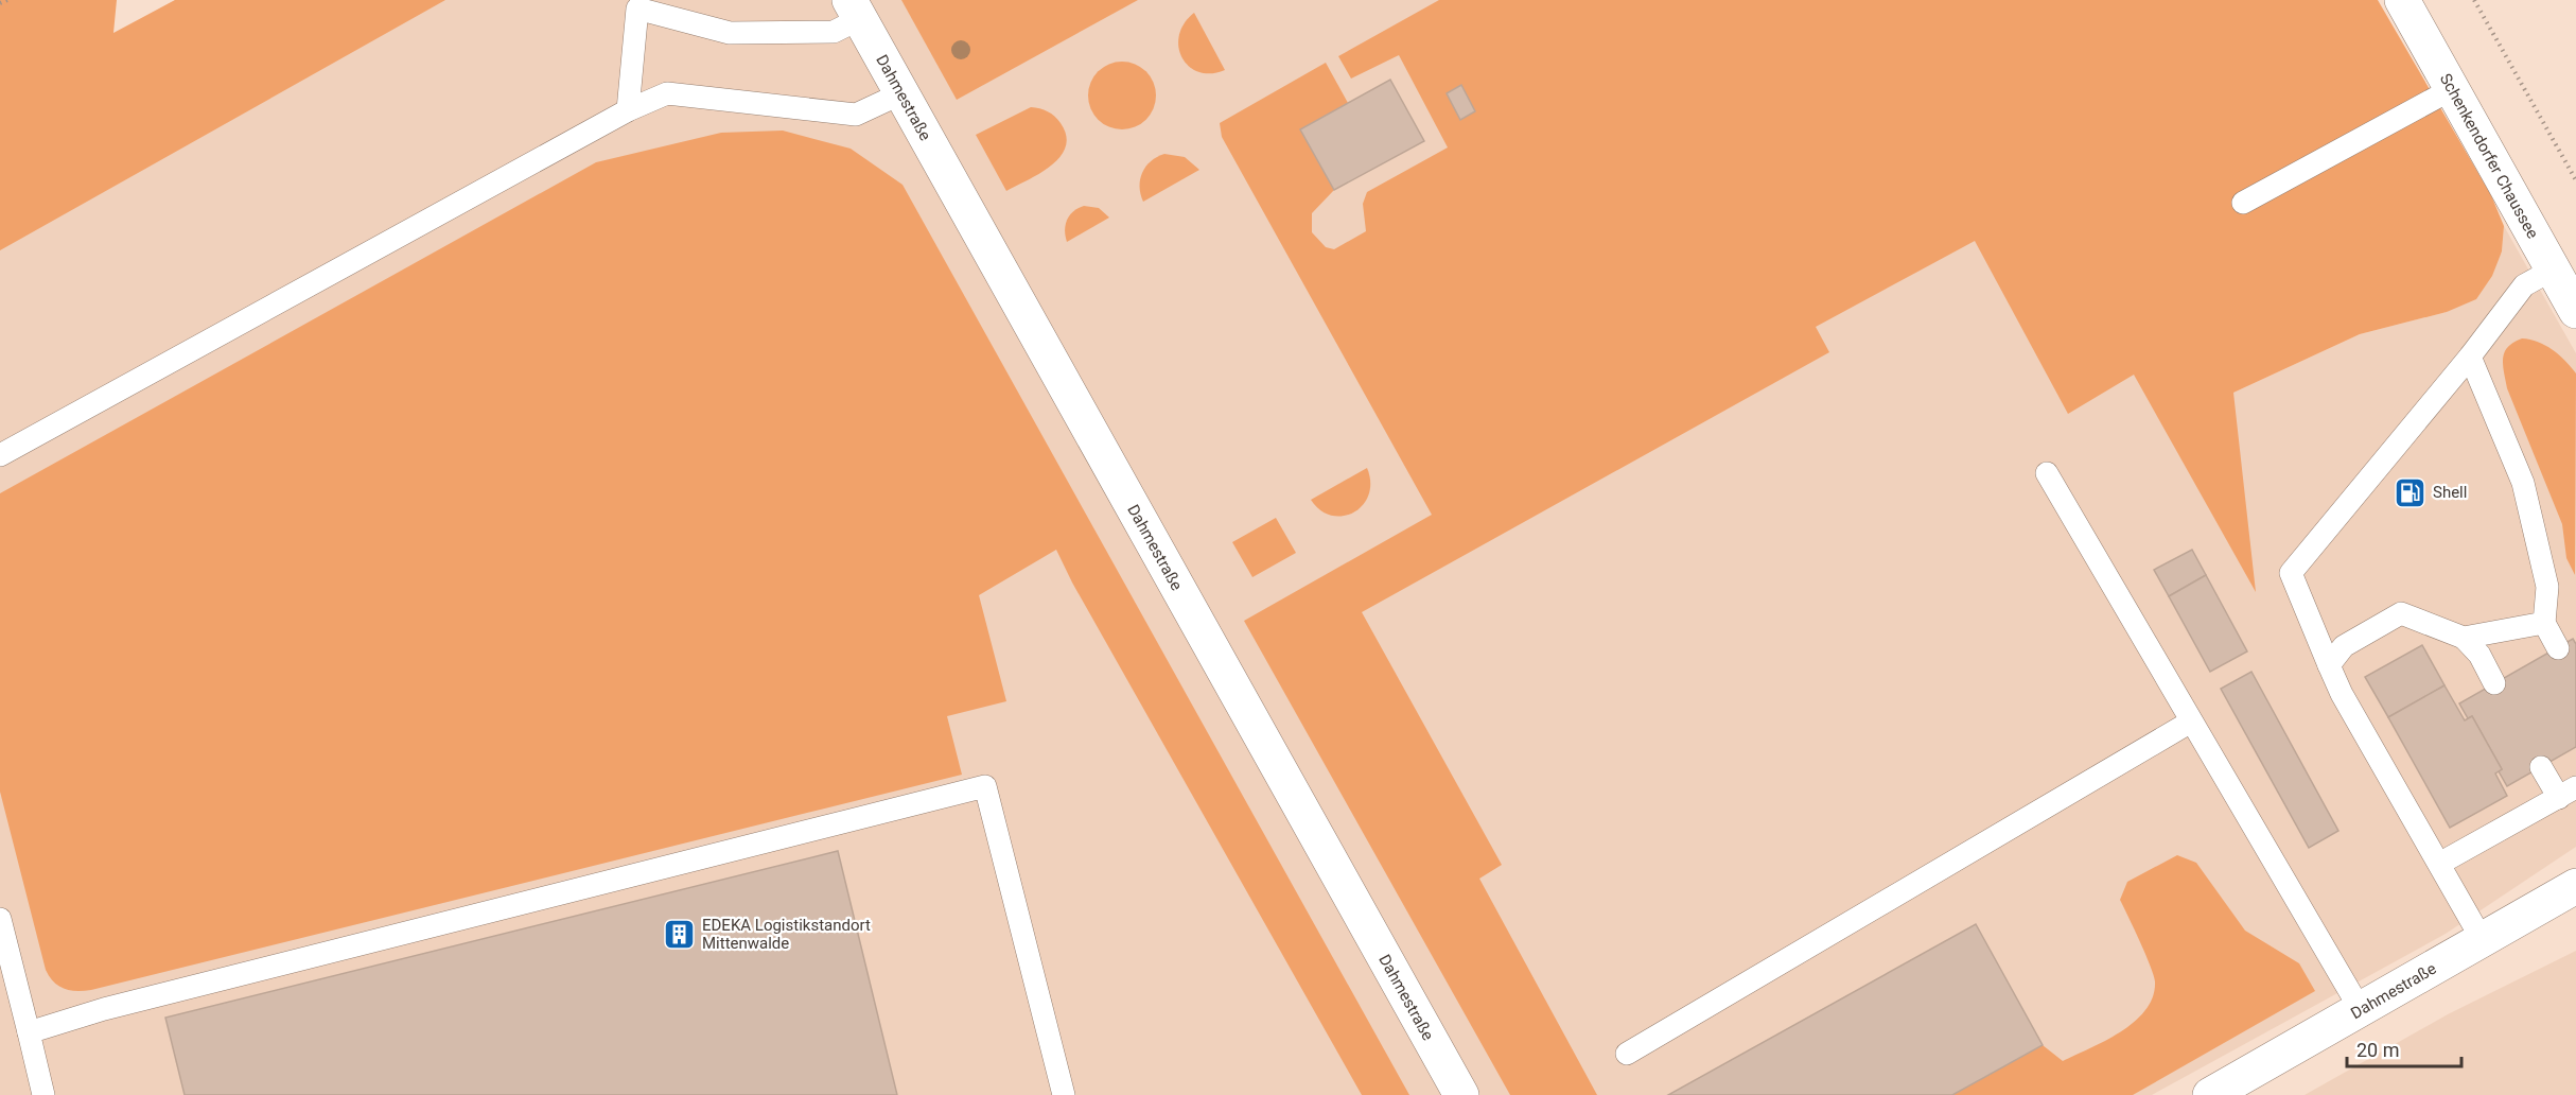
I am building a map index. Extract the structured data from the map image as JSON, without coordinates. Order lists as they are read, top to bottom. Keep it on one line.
{"streets":{"street":["Dahmestraße","Schenkendorfer Chaussee"]},"places":{"fuel station":["Shell"],"building":["EDEKA Logistikstandort Mittenwalde"]},"scale_bar":"20 m"}
